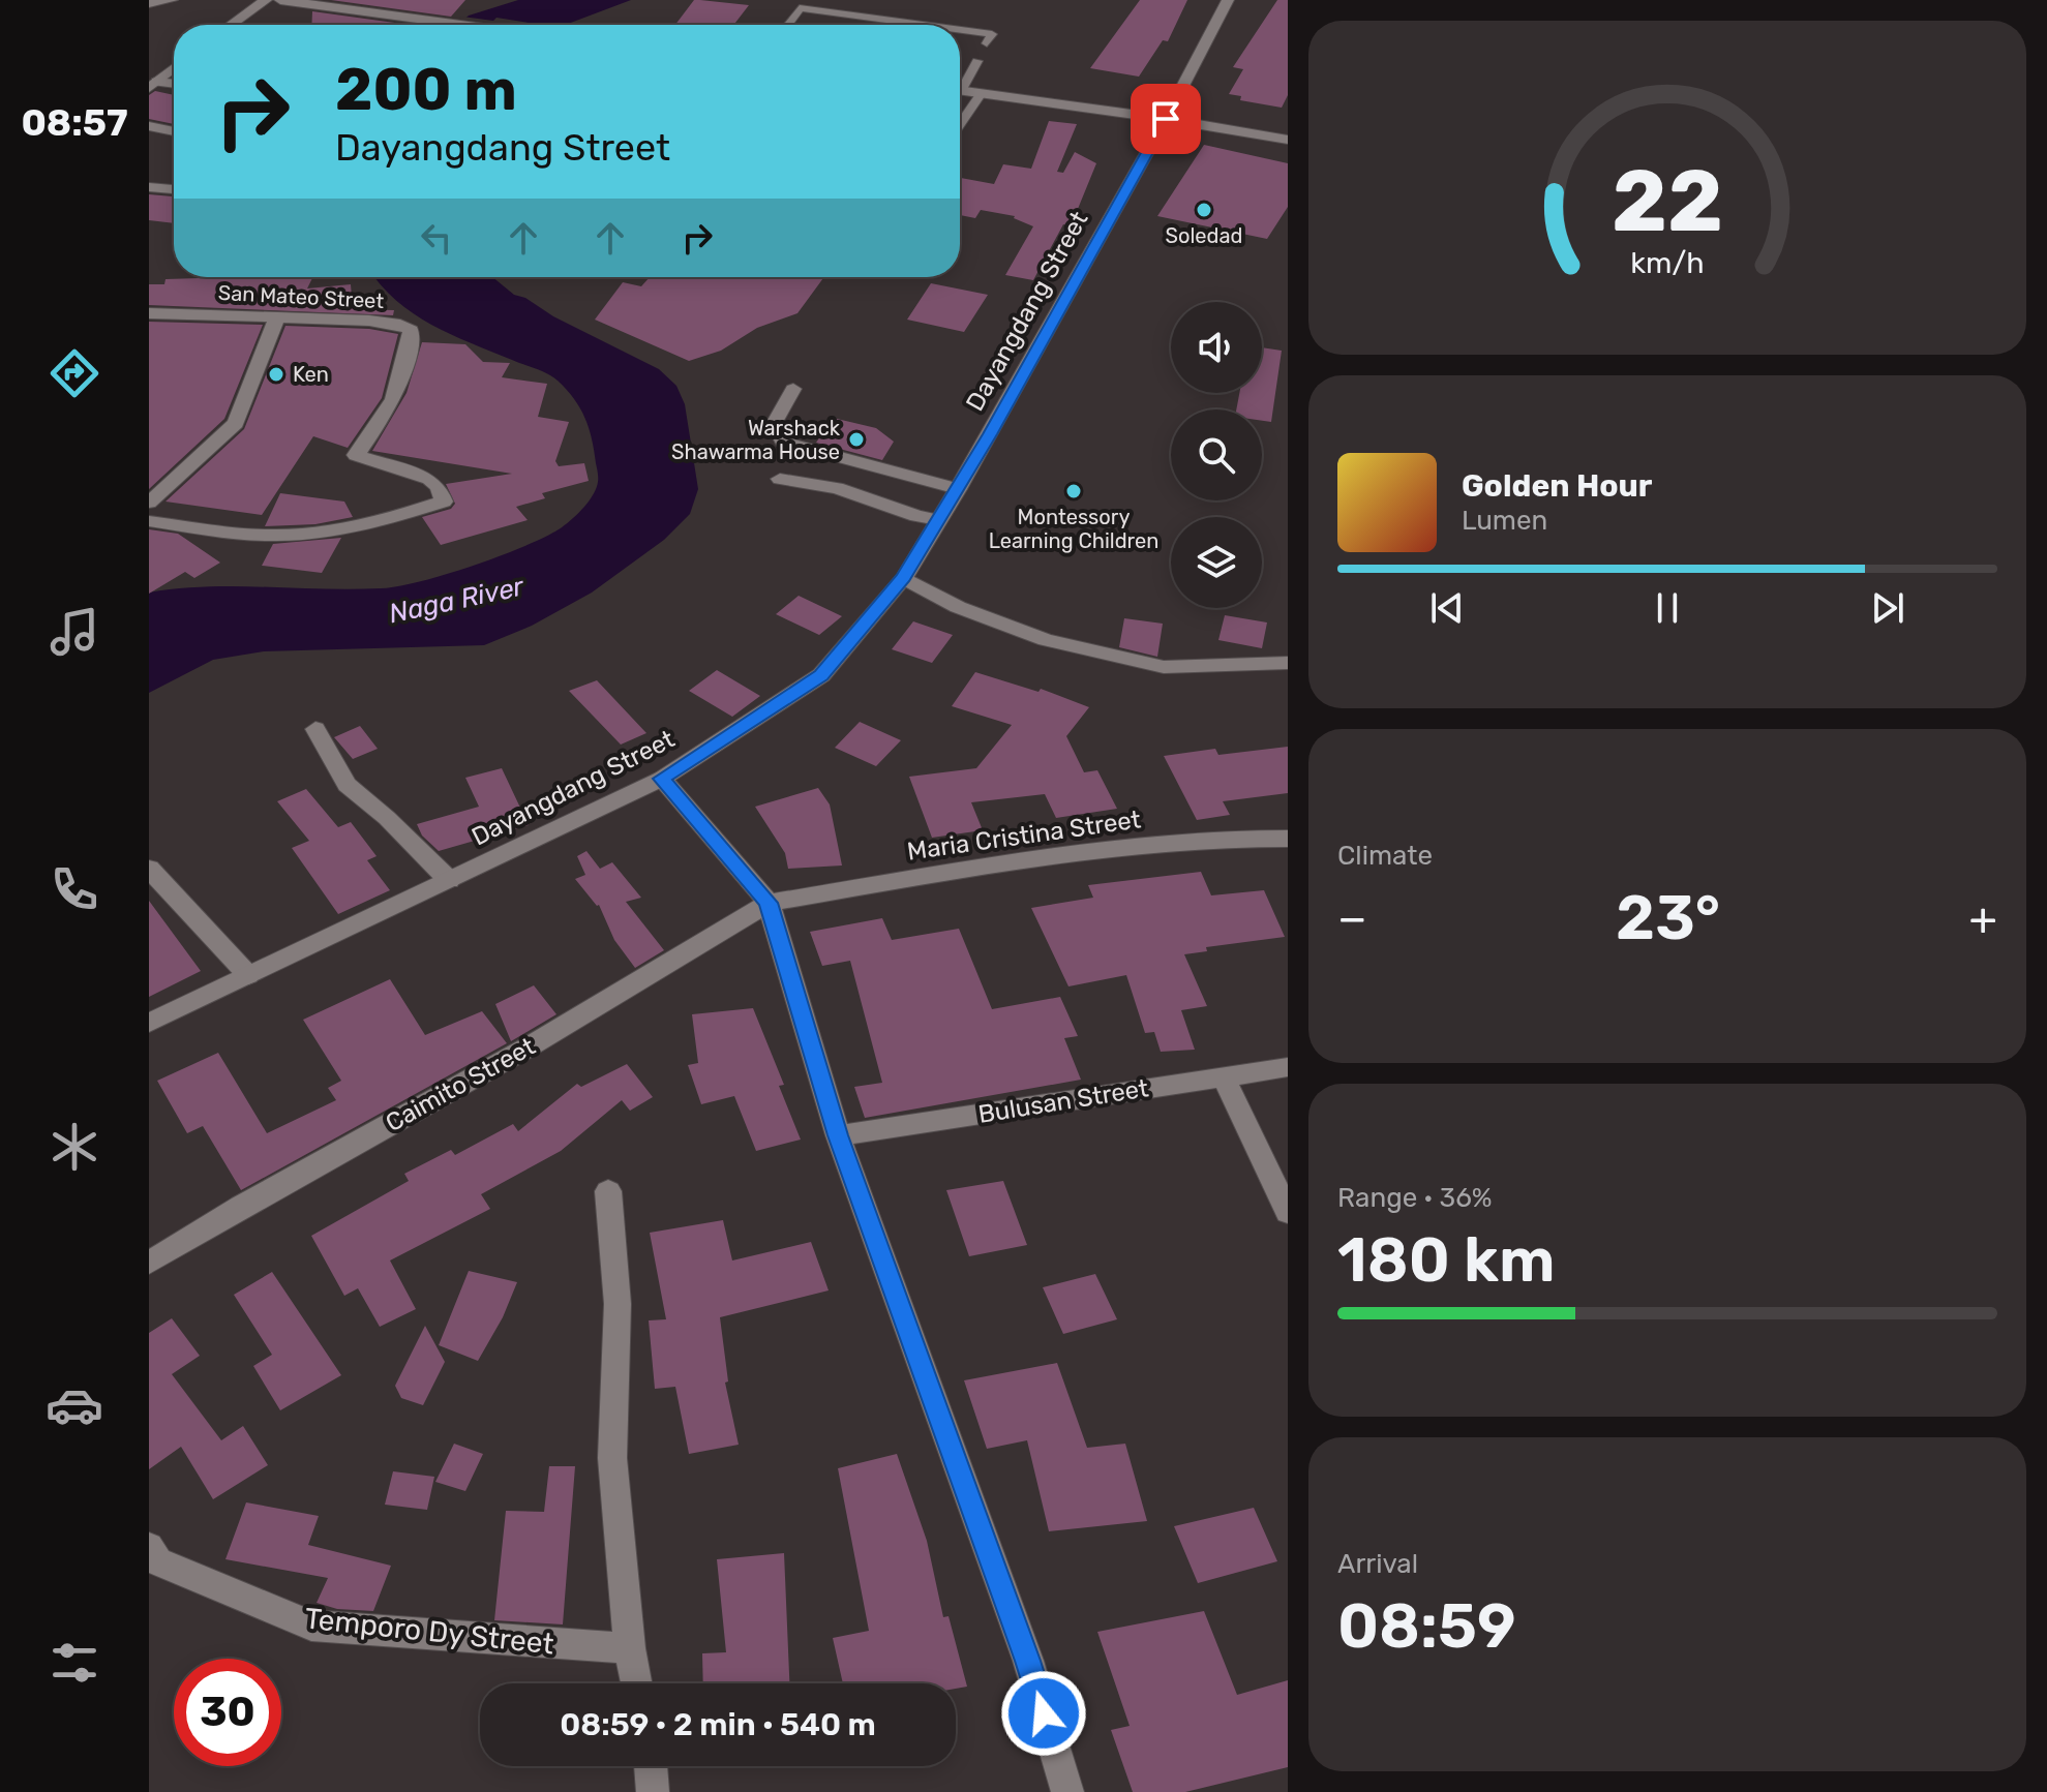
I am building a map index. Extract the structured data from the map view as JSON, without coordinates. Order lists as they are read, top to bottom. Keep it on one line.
{"streets":{"street":["San Mateo Street","Dayangdang Street","Maria Cristina Street","Caimito Street","Bulusan Street","Temporo Dy Street"]},"crossings":[["Maria Cristina Street","Caimito Street"]],"water":["Naga River"],"places":["Soledad","Ken","Warshack Shawarma House","Montessory Learning Children"],"page":{"tabs":"08:57","turn":["200 m","Dayangdang Street"],"song":["Golden Hour","Lumen"],"tile":["Climate",["Range · 36%","180 km"],["Arrival","08:59"]],"heat":["−","23°","+"],"limit":"30","trip":"08:59 · 2 min · 540 m","gauge":["22","km/h"]}}
